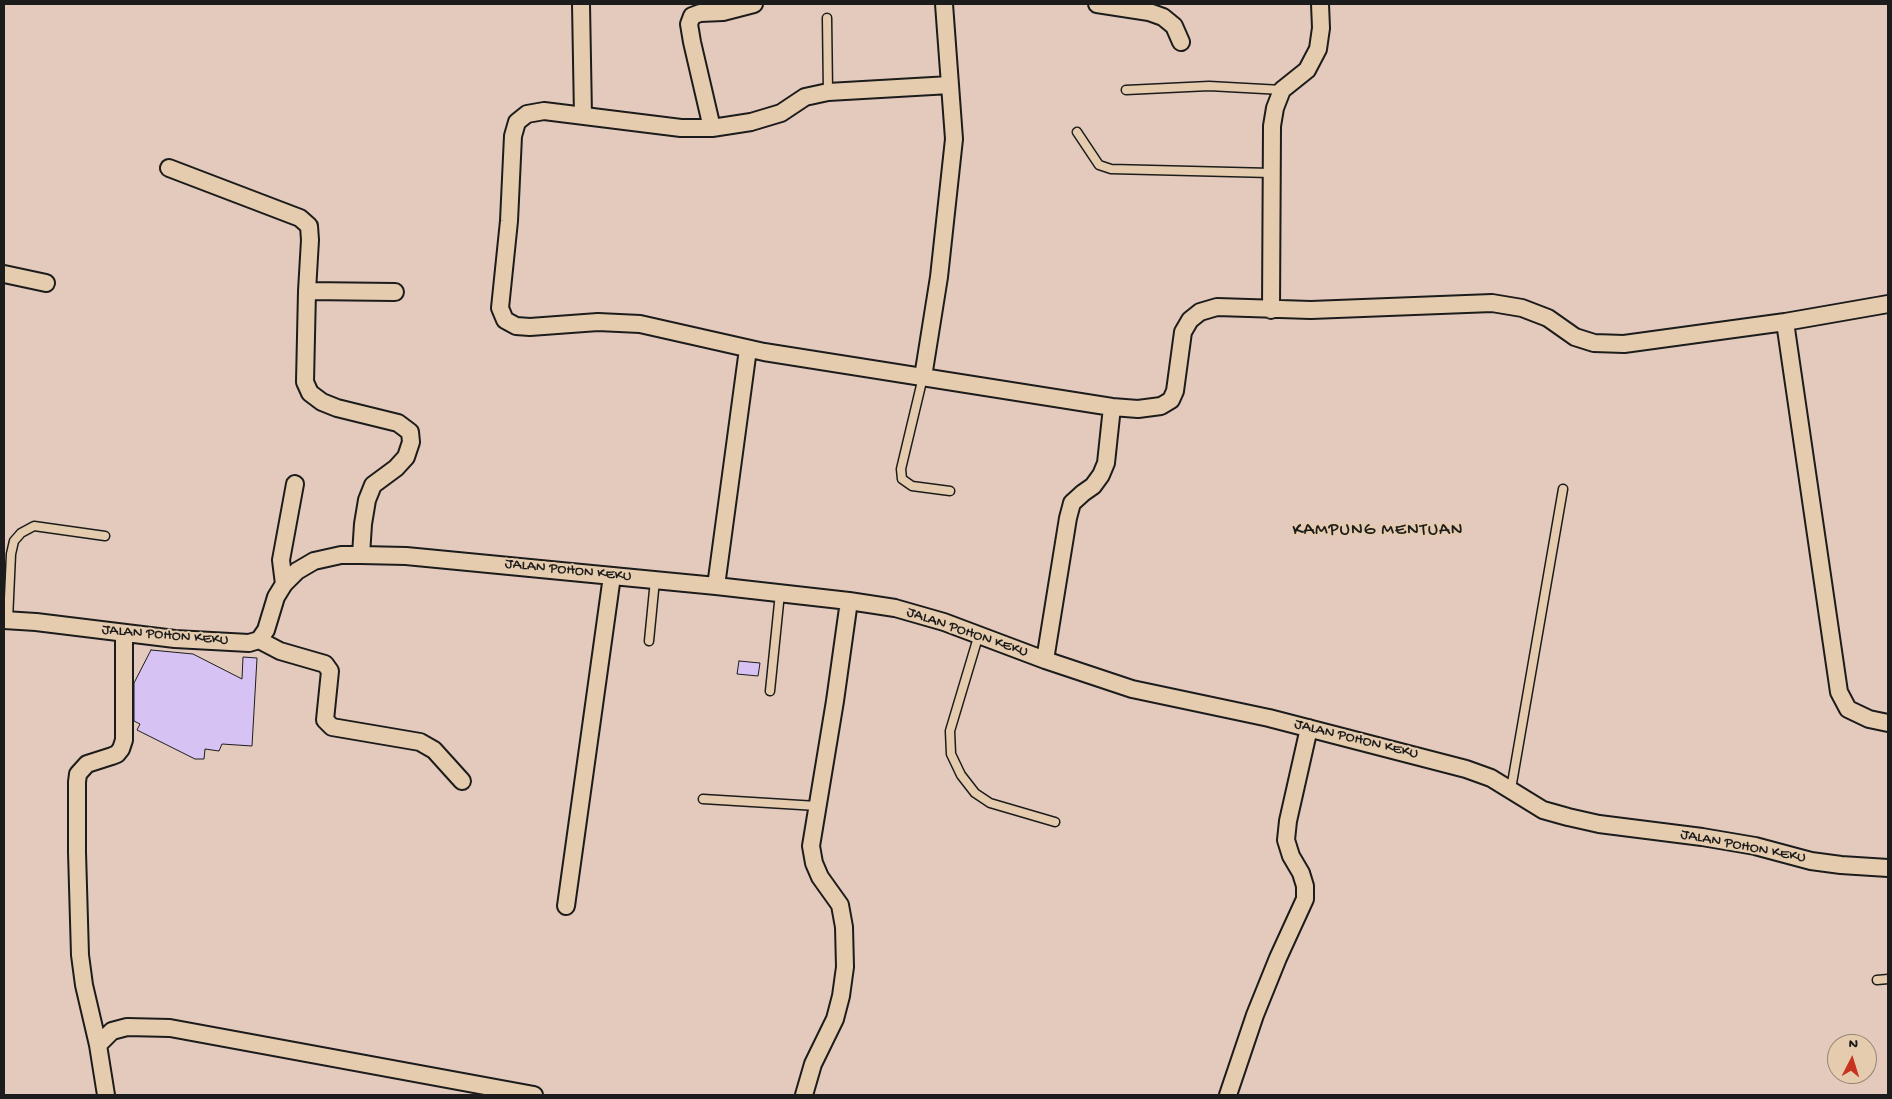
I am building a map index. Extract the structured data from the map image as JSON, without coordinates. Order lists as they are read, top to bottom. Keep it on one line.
{"streets":{"street":["JALAN POHON KEKU"]},"districts":["KAMPUNG MENTUAN"],"north":"top"}
